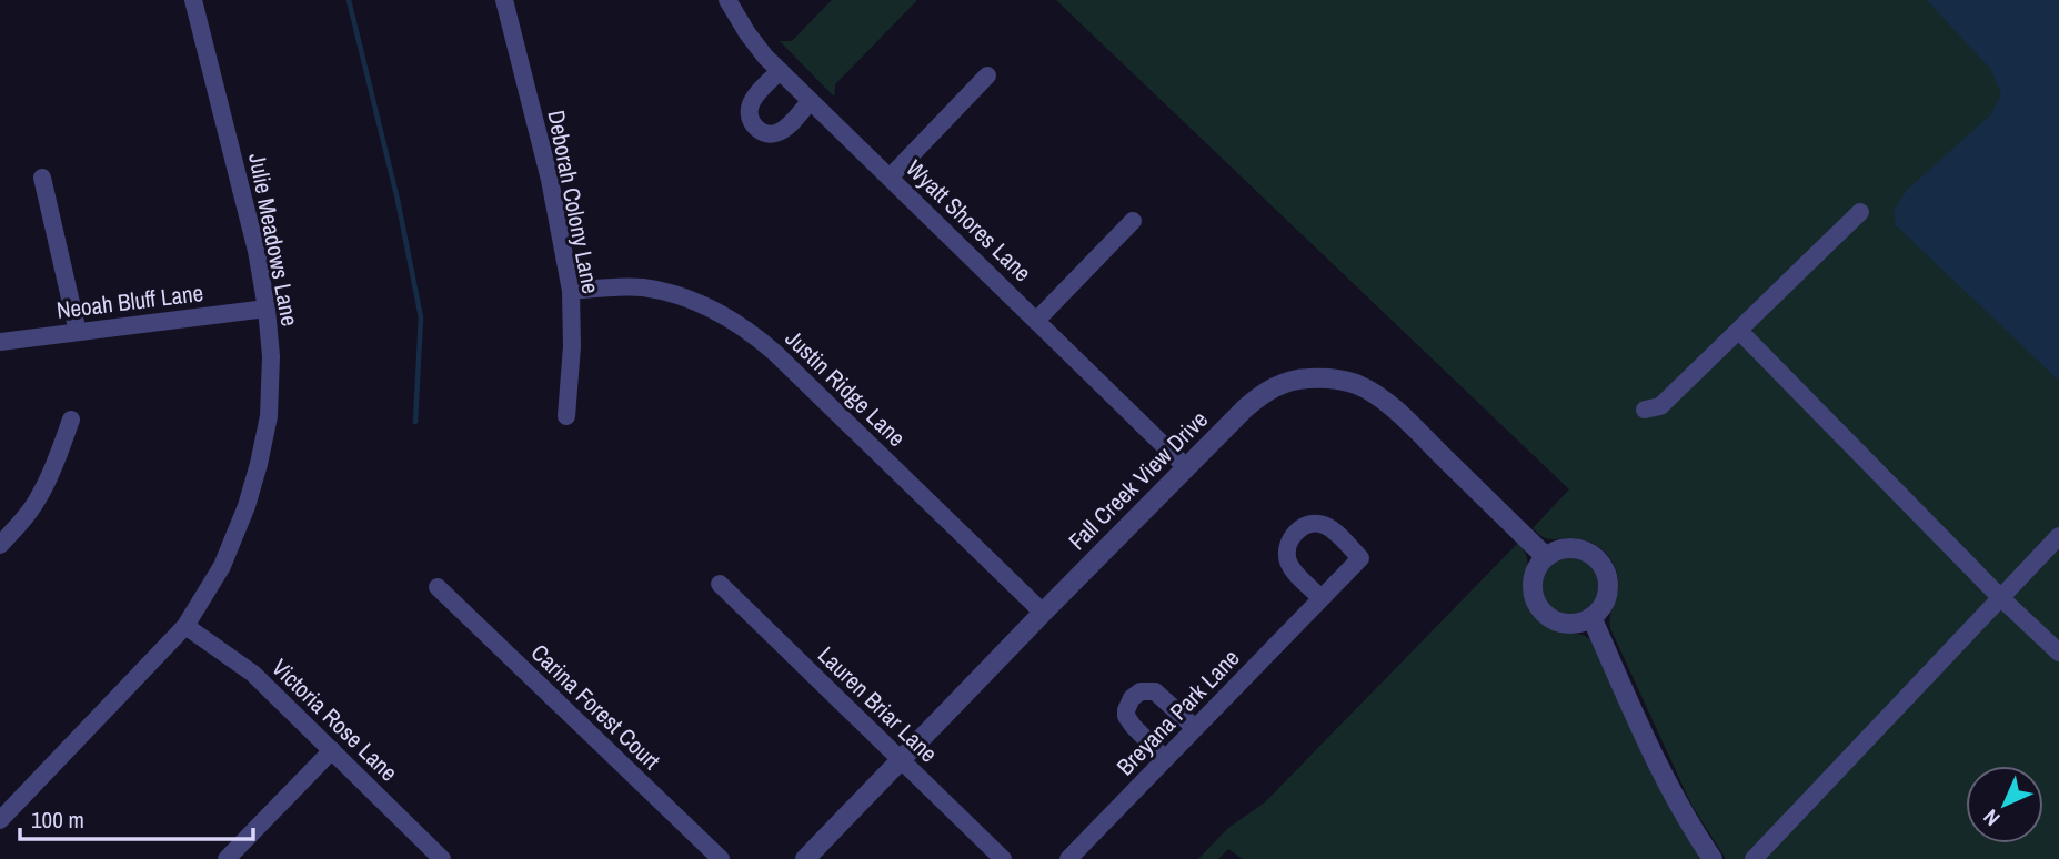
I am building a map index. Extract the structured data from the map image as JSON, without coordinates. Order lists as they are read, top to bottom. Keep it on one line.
{"streets":{"street":["Deborah Colony Lane","Wyatt Shores Lane","Julie Meadows Lane","Neoah Bluff Lane","Justin Ridge Lane","Fall Creek View Drive","Lauren Briar Lane","Carina Forest Court","Breyana Park Lane","Victoria Rose Lane"]},"crossings":[["Deborah Colony Lane","Justin Ridge Lane"],["Wyatt Shores Lane","Fall Creek View Drive"],["Julie Meadows Lane","Neoah Bluff Lane"],["Julie Meadows Lane","Victoria Rose Lane"],["Justin Ridge Lane","Fall Creek View Drive"],["Fall Creek View Drive","Lauren Briar Lane"]],"scale_bar":"100 m","north":"bottom left"}
